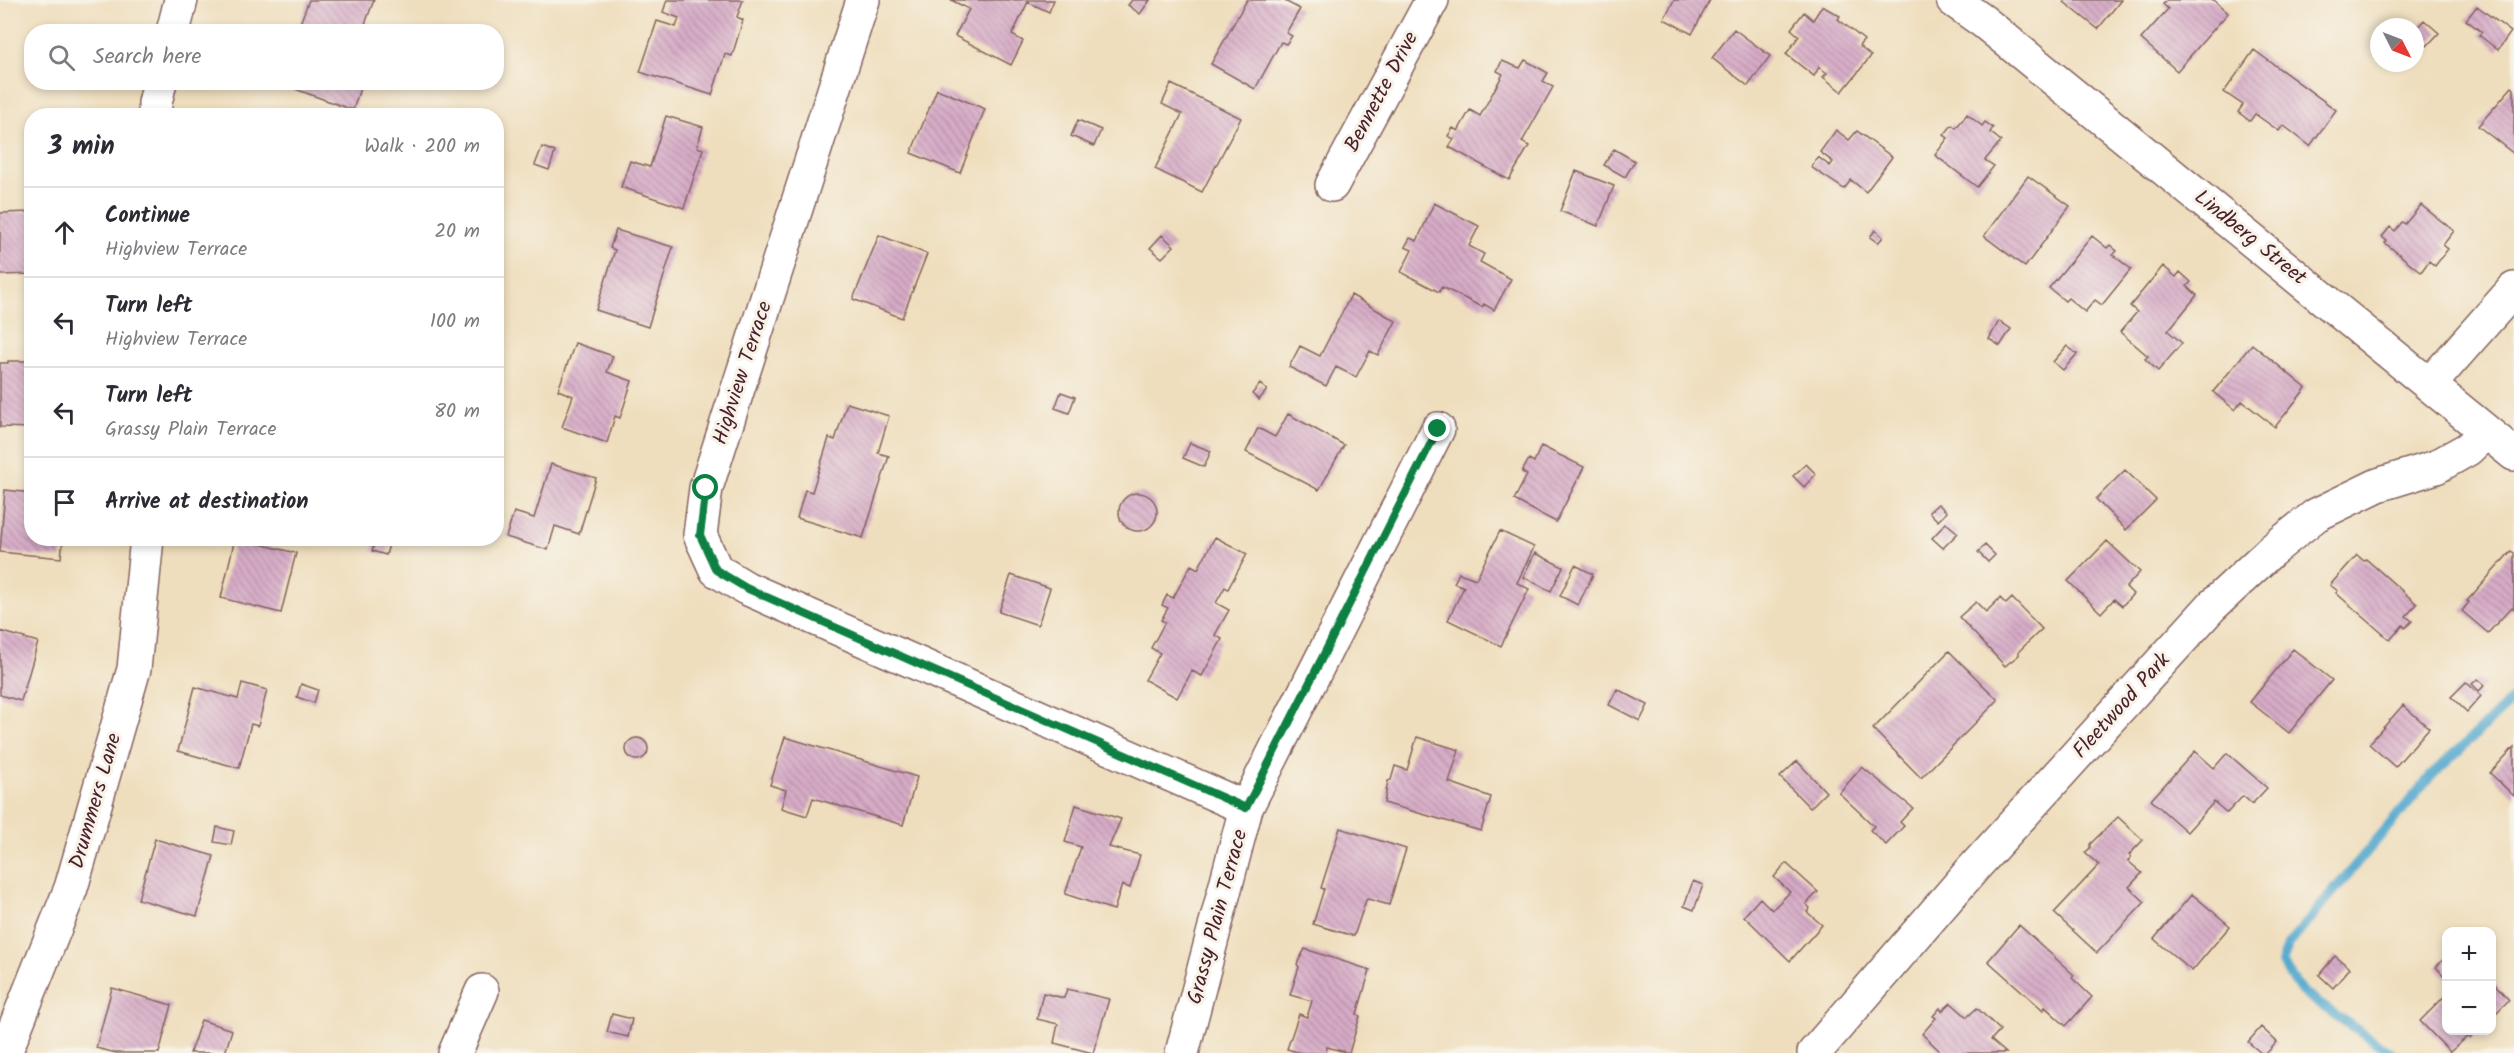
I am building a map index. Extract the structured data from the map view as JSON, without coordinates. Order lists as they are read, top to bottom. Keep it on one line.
{"streets":{"street":["Bennette Drive","Lindberg Street","Highview Terrace","Fleetwood Park","Drummers Lane","Grassy Plain Terrace"]},"crossings":[["Lindberg Street","Fleetwood Park"],["Highview Terrace","Grassy Plain Terrace"]],"north":"bottom right","page":{"search":"Search here","heading":["3 min","Walk · 200 m"],"list":[["Continue","Highview Terrace","20 m"],["Turn left","Highview Terrace","100 m"],["Turn left","Grassy Plain Terrace","80 m"],"Arrive at destination"],"map_buttons":["+","−"]}}
